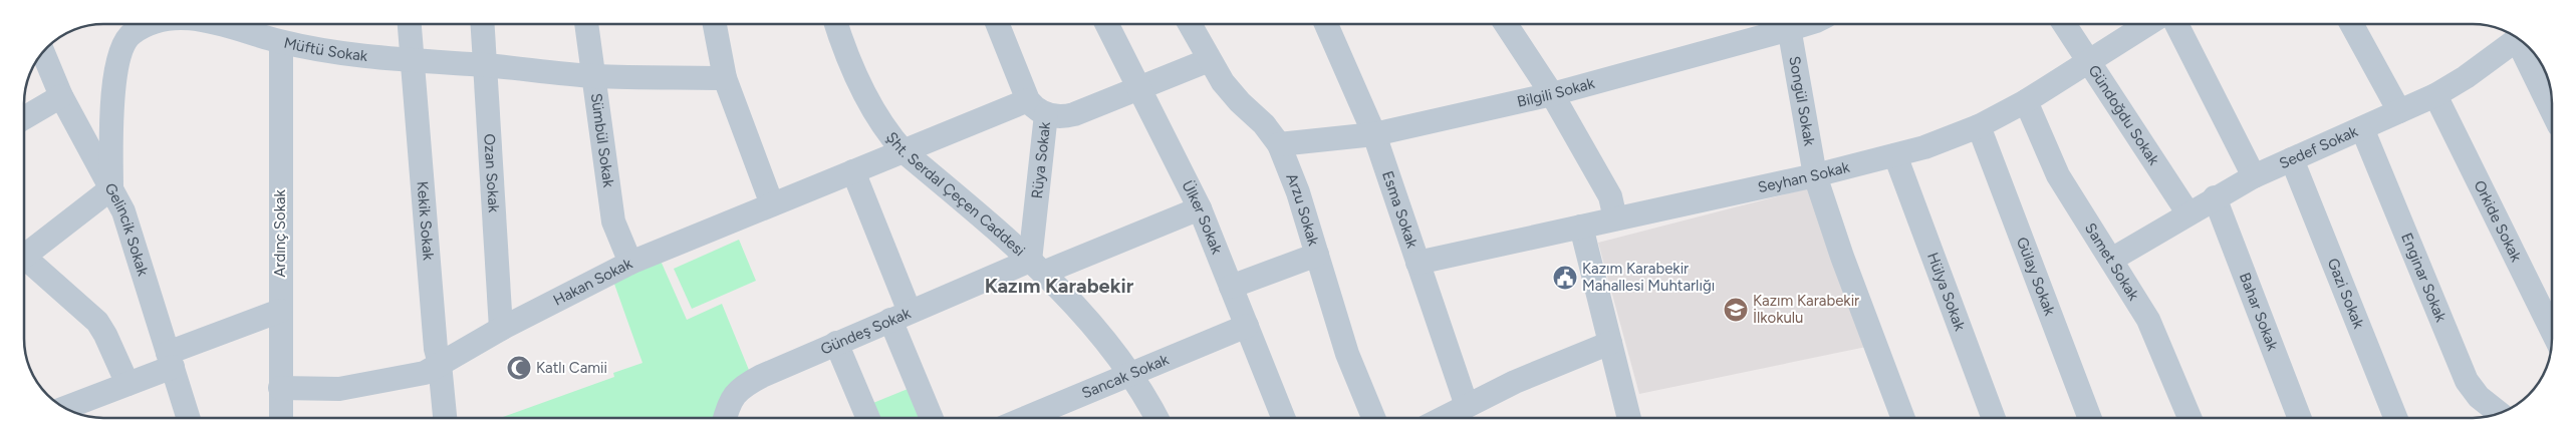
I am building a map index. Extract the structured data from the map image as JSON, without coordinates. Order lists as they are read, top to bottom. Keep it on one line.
{"streets":{"street":["Müftü Sokak","Bilgili Sokak","Songül Sokak","Gündoğdu Sokak","Sümbül Sokak","Sedef Sokak","Rüya Sokak","Ozan Sokak","Seyhan Sokak","Şht. Serdal Çeçen Caddesi","Esma Sokak","Arzu Sokak","Ülker Sokak","Kekik Sokak","Orkide Sokak","Gelincik Sokak","Ardınç Sokak","Samet Sokak","Gülay Sokak","Enginar Sokak","Hakan Sokak","Hülya Sokak","Gazi Sokak","Bahar Sokak","Gündeş Sokak","Sancak Sokak"]},"crossings":[["Müftü Sokak","Sümbül Sokak"],["Müftü Sokak","Ozan Sokak"],["Müftü Sokak","Kekik Sokak"],["Müftü Sokak","Gelincik Sokak"],["Müftü Sokak","Ardınç Sokak"],["Bilgili Sokak","Esma Sokak"],["Bilgili Sokak","Arzu Sokak"],["Songül Sokak","Seyhan Sokak"],["Gündoğdu Sokak","Sedef Sokak"],["Gündoğdu Sokak","Seyhan Sokak"],["Sümbül Sokak","Hakan Sokak"],["Sedef Sokak","Orkide Sokak"],["Sedef Sokak","Samet Sokak"],["Sedef Sokak","Enginar Sokak"],["Sedef Sokak","Gazi Sokak"],["Sedef Sokak","Bahar Sokak"],["Rüya Sokak","Şht. Serdal Çeçen Caddesi"],["Rüya Sokak","Hakan Sokak"],["Rüya Sokak","Gündeş Sokak"],["Ozan Sokak","Hakan Sokak"],["Seyhan Sokak","Esma Sokak"],["Seyhan Sokak","Samet Sokak"],["Seyhan Sokak","Gülay Sokak"],["Seyhan Sokak","Hülya Sokak"],["Şht. Serdal Çeçen Caddesi","Hakan Sokak"],["Şht. Serdal Çeçen Caddesi","Gündeş Sokak"],["Şht. Serdal Çeçen Caddesi","Sancak Sokak"],["Ülker Sokak","Gündeş Sokak"],["Ülker Sokak","Sancak Sokak"],["Kekik Sokak","Hakan Sokak"],["Ardınç Sokak","Hakan Sokak"]],"districts":["Kazım Karabekir"],"places":{"public building":["Kazım Karabekir Mahallesi Muhtarlığı"],"school or university":["Kazım Karabekir İlkokulu"],"mosque":["Katlı Camii"]}}
